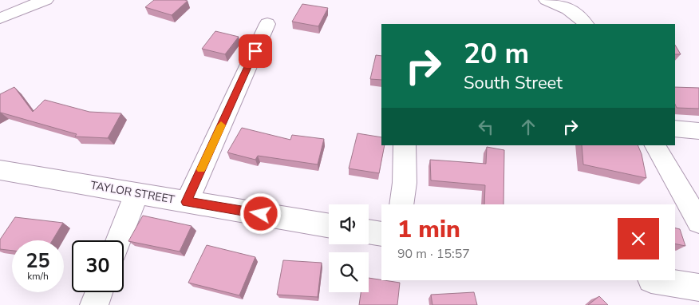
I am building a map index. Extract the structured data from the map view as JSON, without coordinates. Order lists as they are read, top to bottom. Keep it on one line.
{"streets":{"street":["TAYLOR STREET"]},"page":{"turn":["20 m","South Street"],"heading":["1 min","90 m · 15:57"],"speed":"25 km/h","limit":"30"}}
